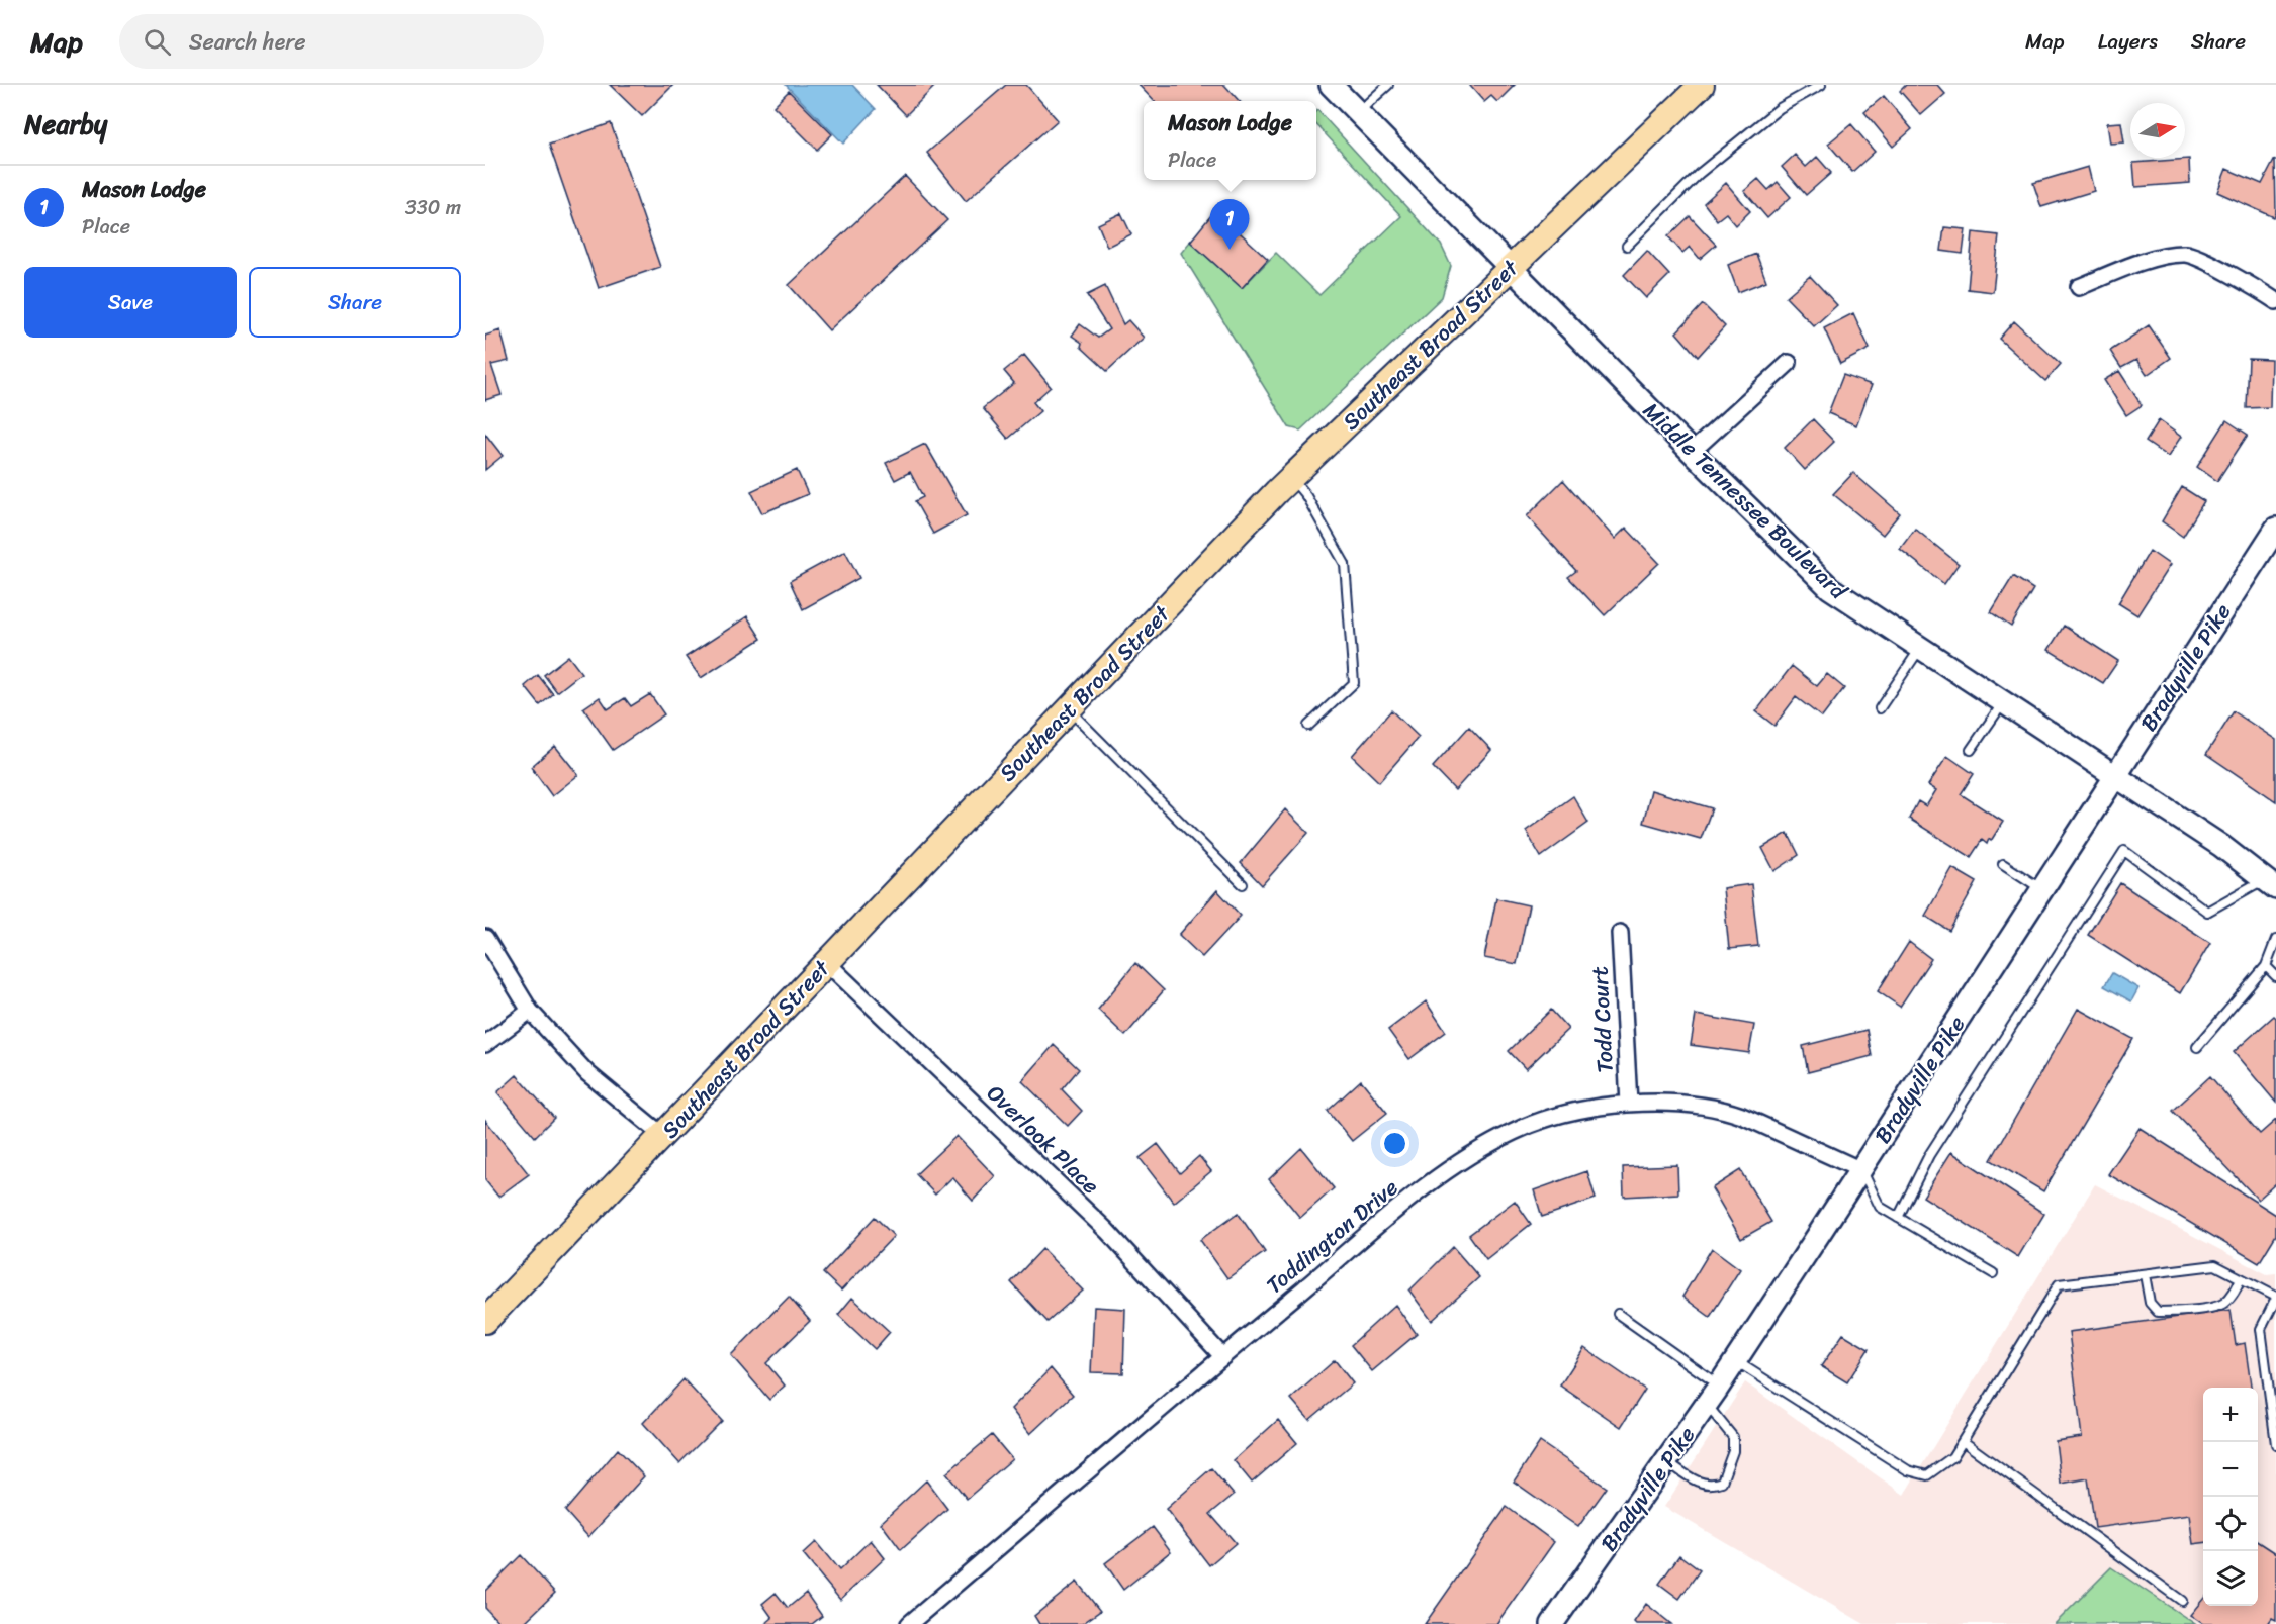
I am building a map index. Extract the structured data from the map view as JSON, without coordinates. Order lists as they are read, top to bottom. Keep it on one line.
{"streets":{"main road":["Southeast Broad Street","Middle Tennessee Boulevard","Bradyville Pike"],"street":["Todd Court","Overlook Place","Toddington Drive"]},"crossings":[["Southeast Broad Street","Middle Tennessee Boulevard"],["Southeast Broad Street","Overlook Place"],["Middle Tennessee Boulevard","Bradyville Pike"],["Bradyville Pike","Toddington Drive"],["Todd Court","Toddington Drive"],["Overlook Place","Toddington Drive"]],"north":"right","page":{"header":"Map","search":"Search here","nav":["Map","Layers","Share"],"heading":"Nearby","popup":["Mason Lodge","Place"],"list":[{"mark":"1","name":"Mason Lodge","note":"Place","value":"330 m"}],"pins":"1","buttons":["Save","Share"],"map_buttons":["+","−"]}}
